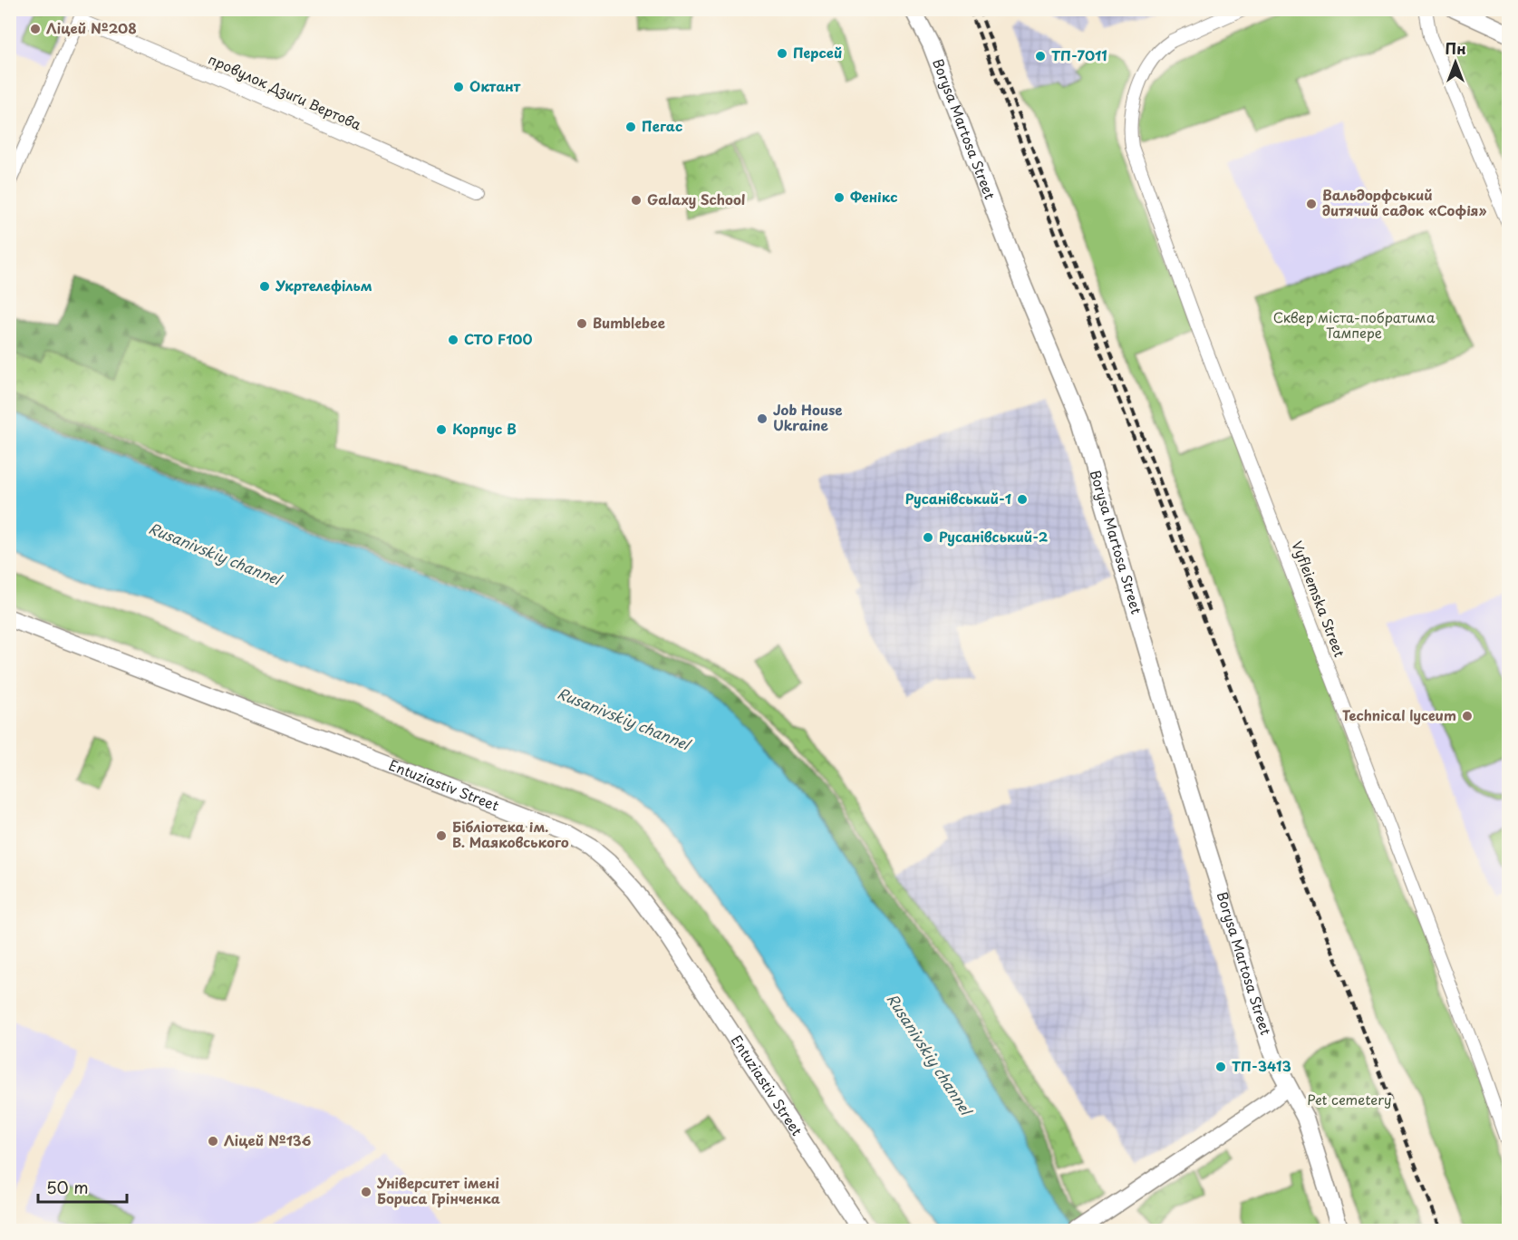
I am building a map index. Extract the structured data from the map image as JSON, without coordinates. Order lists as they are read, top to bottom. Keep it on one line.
{"streets":{"main road":["Borysa Martosa Street","Entuziastiv Street"],"street":["провулок Дзиґи Вертова","Vyfleiemska Street"]},"water":["Rusanivskiy channel"],"parks":["Сквер міста-побратима Тампере","Pet cemetery"],"places":["Ліцей №208","Персей","ТП-7011","Октант","Пегас","Фенікс","Galaxy School","Вальдорфський дитячий садок «Софія»","Укртелефільм","Bumblebee","СТО F100","Job House Ukraine","Корпус В","Русанівський-1","Русанівський-2","Technical lyceum","Бібліотека ім. В. Маяковського","ТП-3413","Ліцей №136","Університет імені Бориса Грінченка"],"scale_bar":"50 m","north":"top"}
